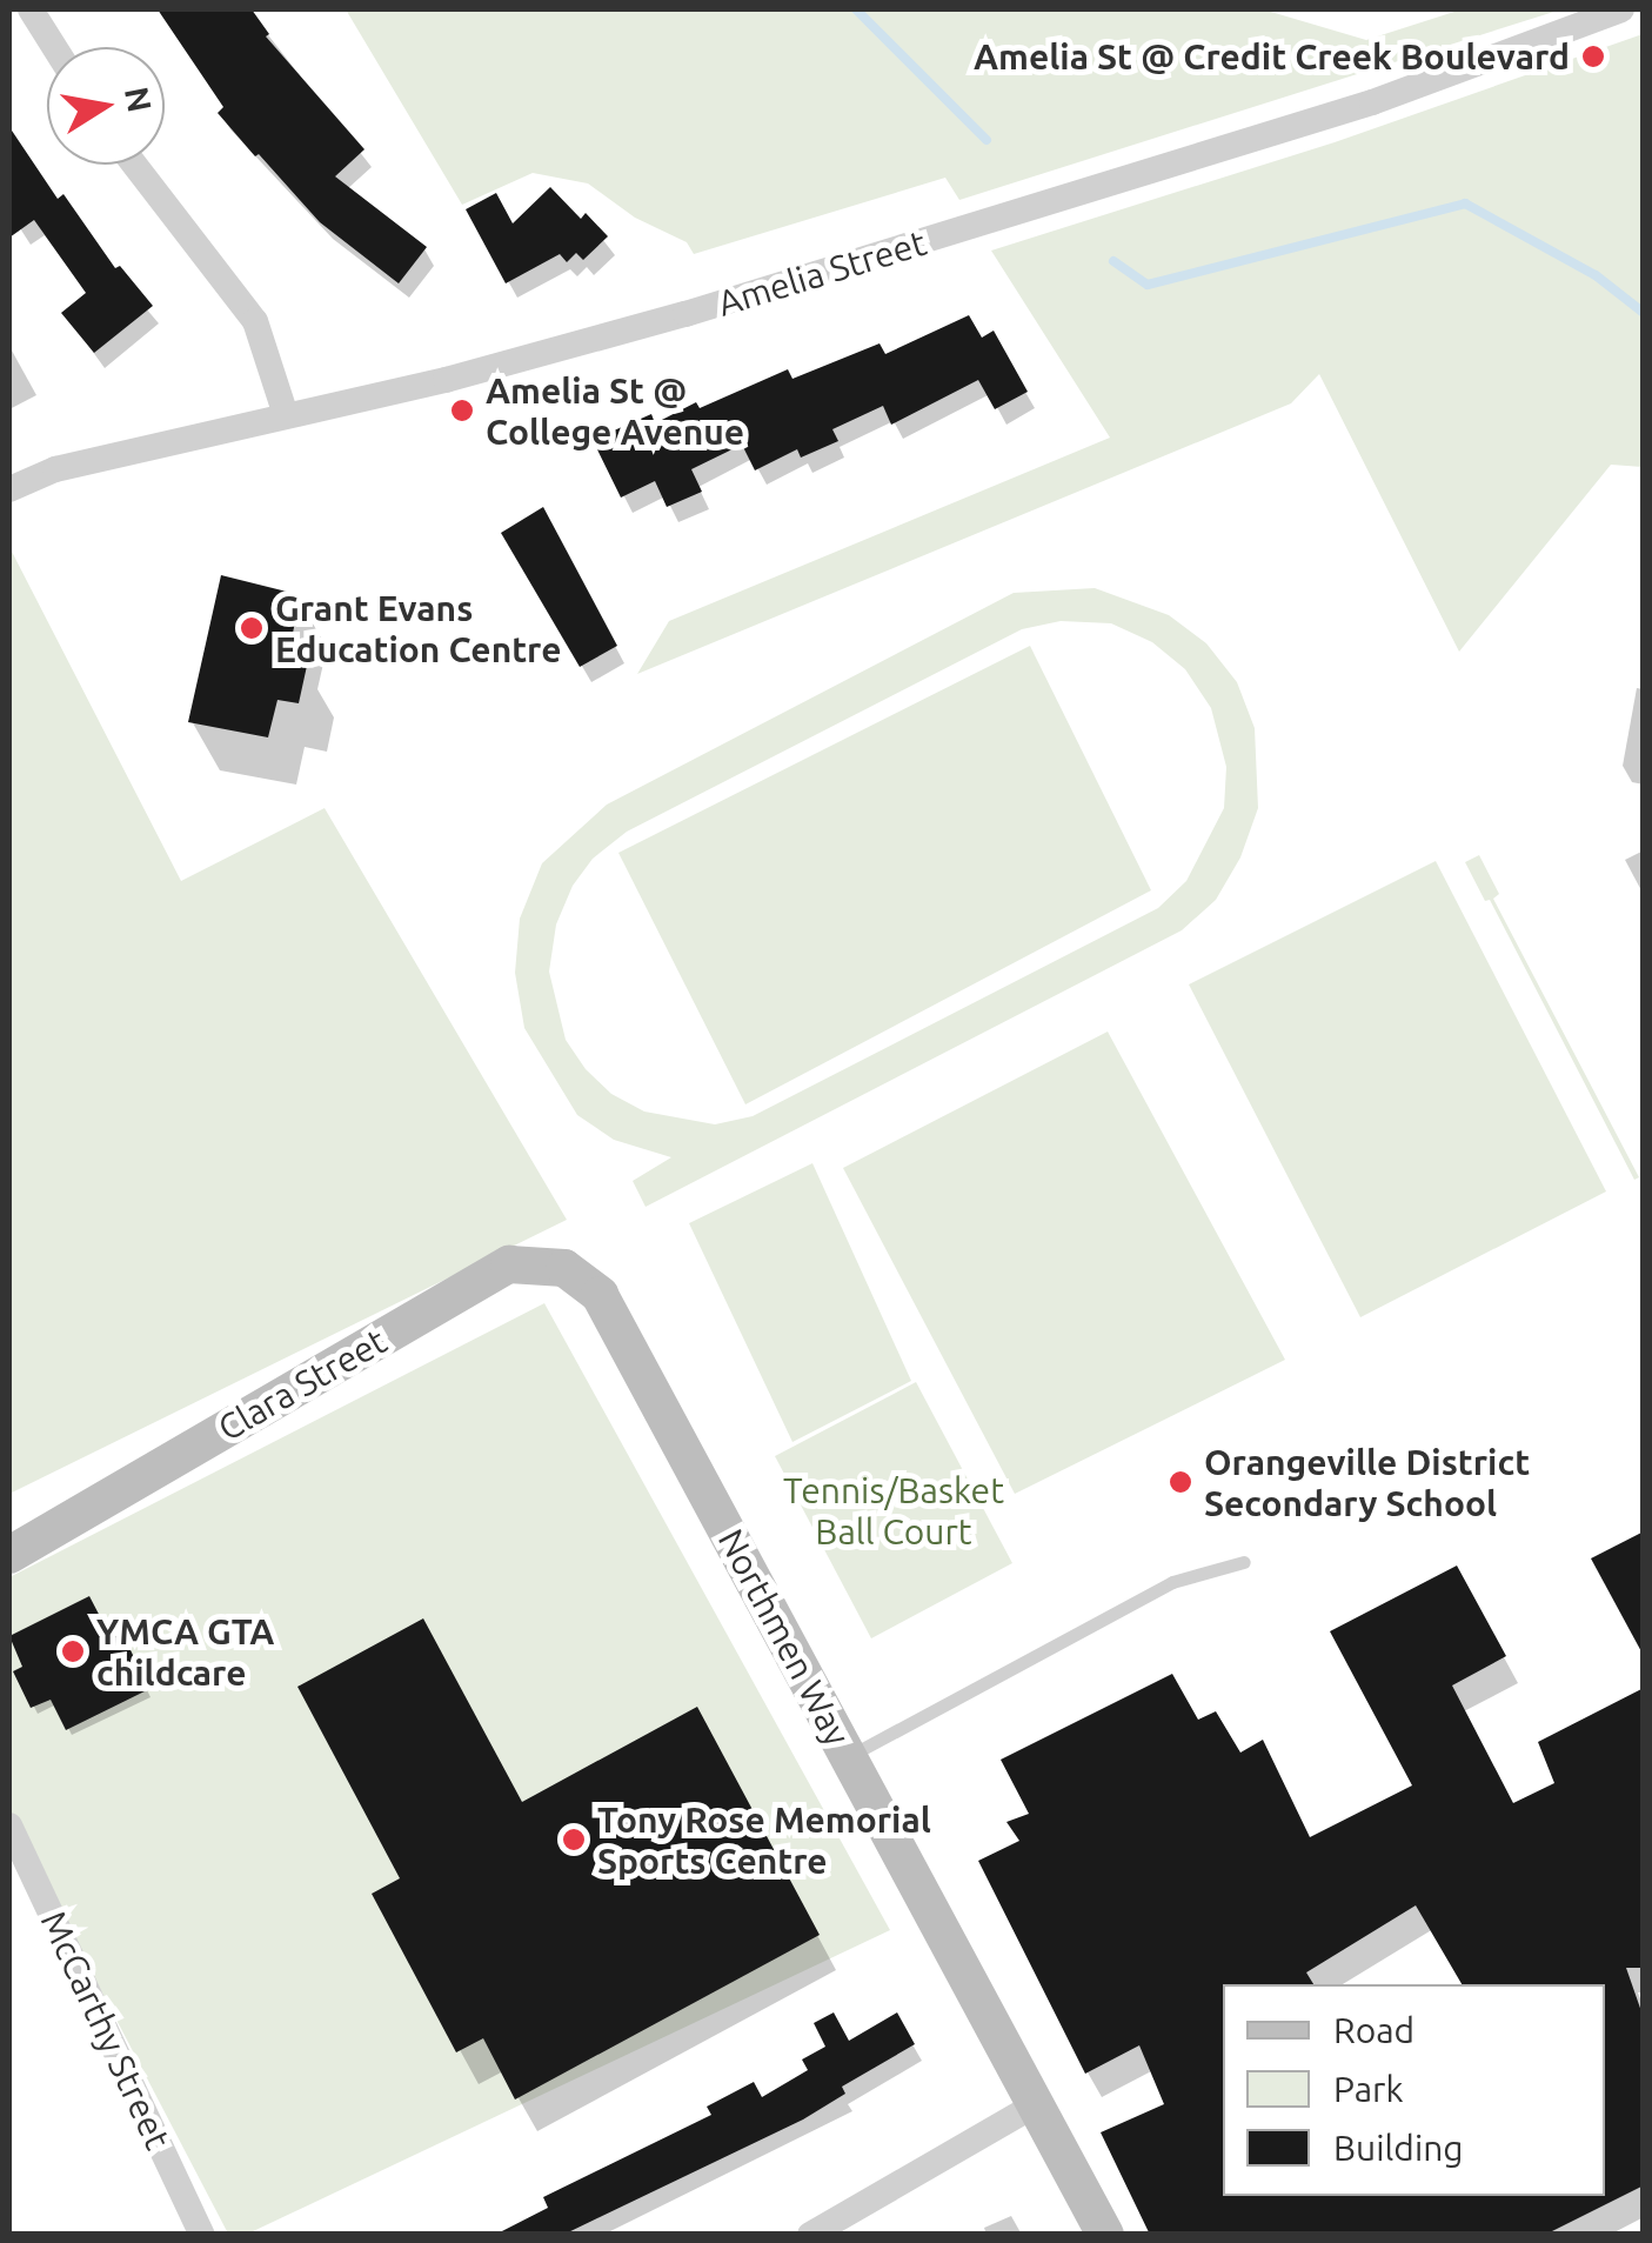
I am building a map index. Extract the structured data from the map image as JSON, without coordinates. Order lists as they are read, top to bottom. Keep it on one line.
{"streets":{"street":["Amelia Street","Clara Street","Northmen Way","McCarthy Street"]},"crossings":[["Clara Street","Northmen Way"]],"parks":["Tennis/Basket Ball Court"],"places":["Amelia St @ Credit Creek Boulevard","Amelia St @ College Avenue","Grant Evans Education Centre","Orangeville District Secondary School","YMCA GTA childcare","Tony Rose Memorial Sports Centre"],"legend":["Road","Park","Building"],"north":"right"}
